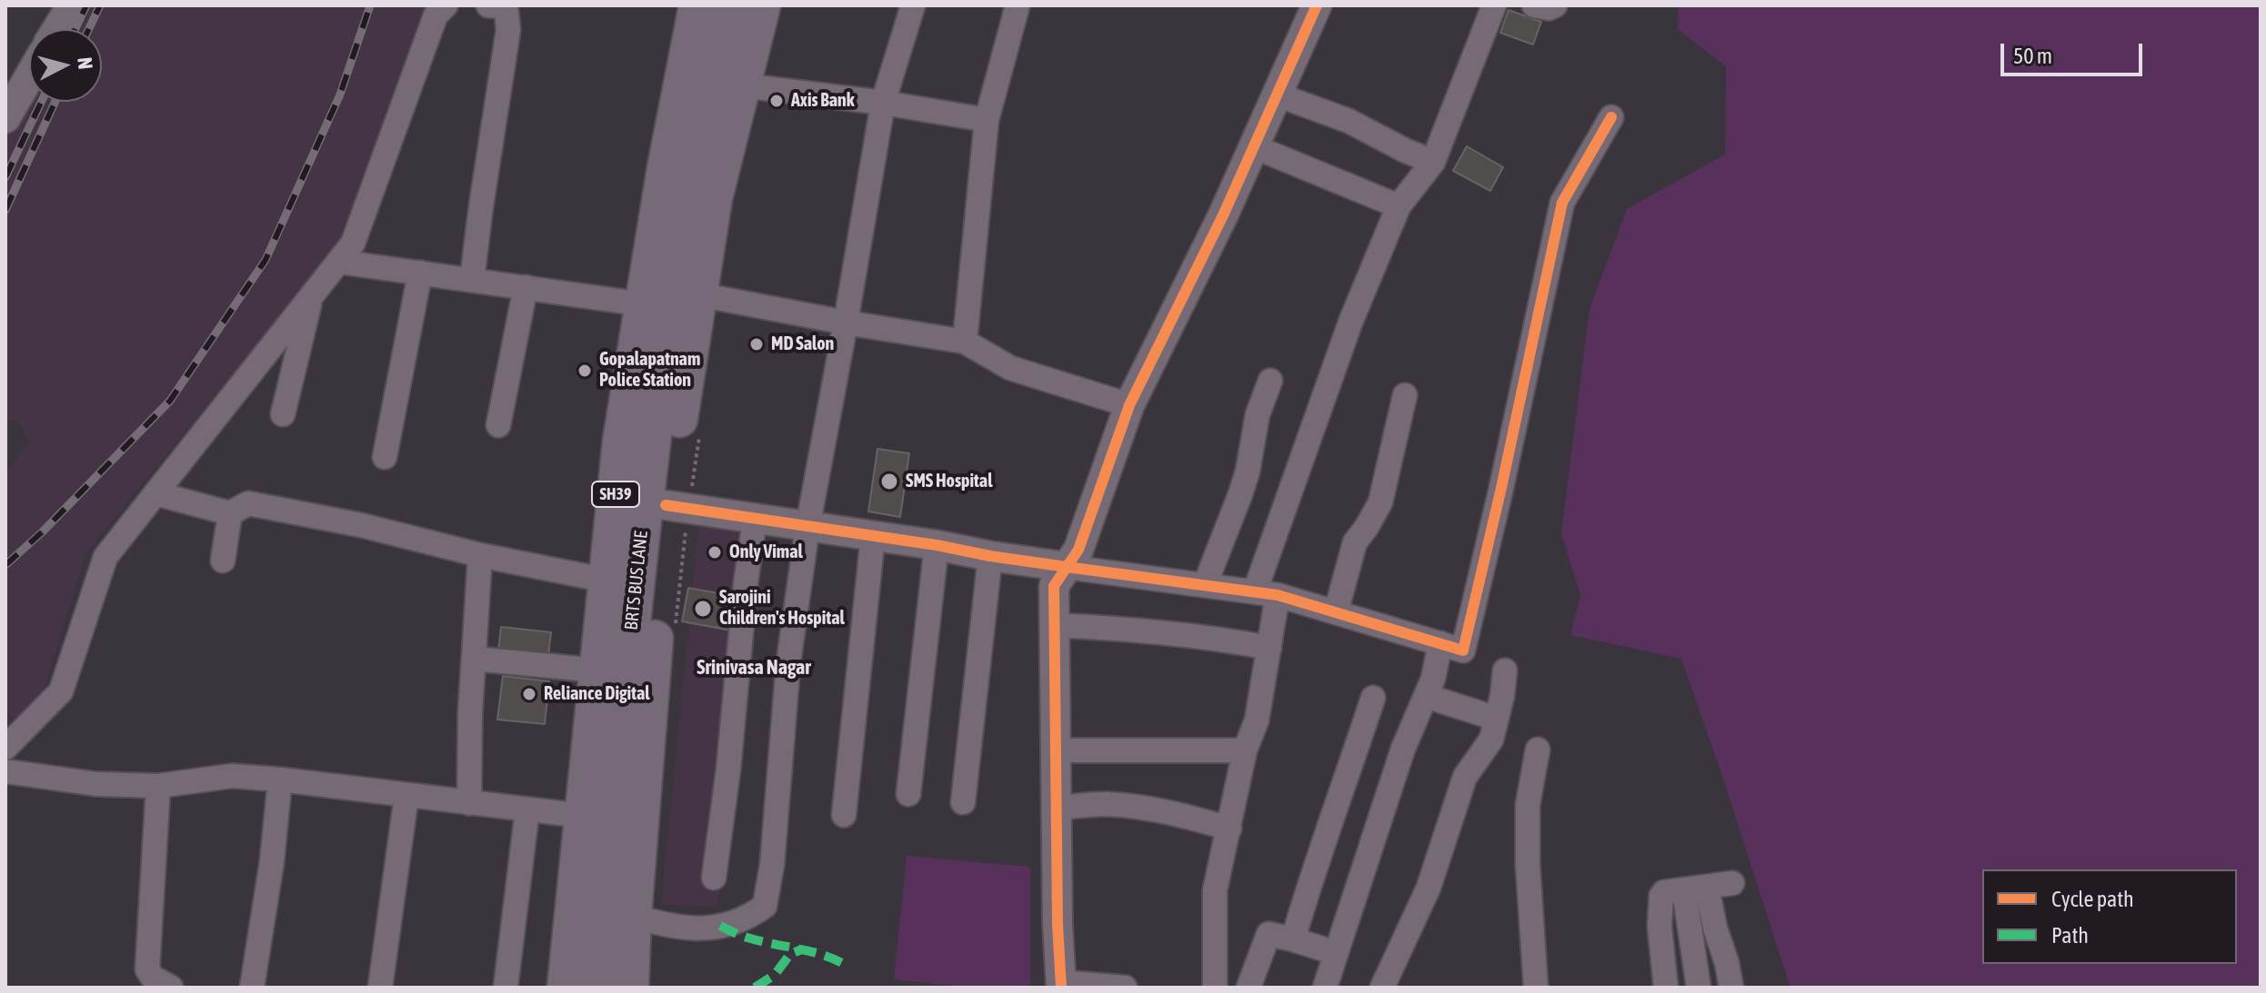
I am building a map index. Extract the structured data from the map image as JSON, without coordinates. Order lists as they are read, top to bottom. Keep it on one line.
{"streets":{"main road":["SH39","BRTS BUS LANE"]},"districts":["Srinivasa Nagar"],"places":["Axis Bank","MD Salon","Gopalapatnam Police Station","SMS Hospital","Only Vimal","Sarojini Children's Hospital","Reliance Digital"],"legend":["Cycle path","Path"],"scale_bar":"50 m","north":"right"}
